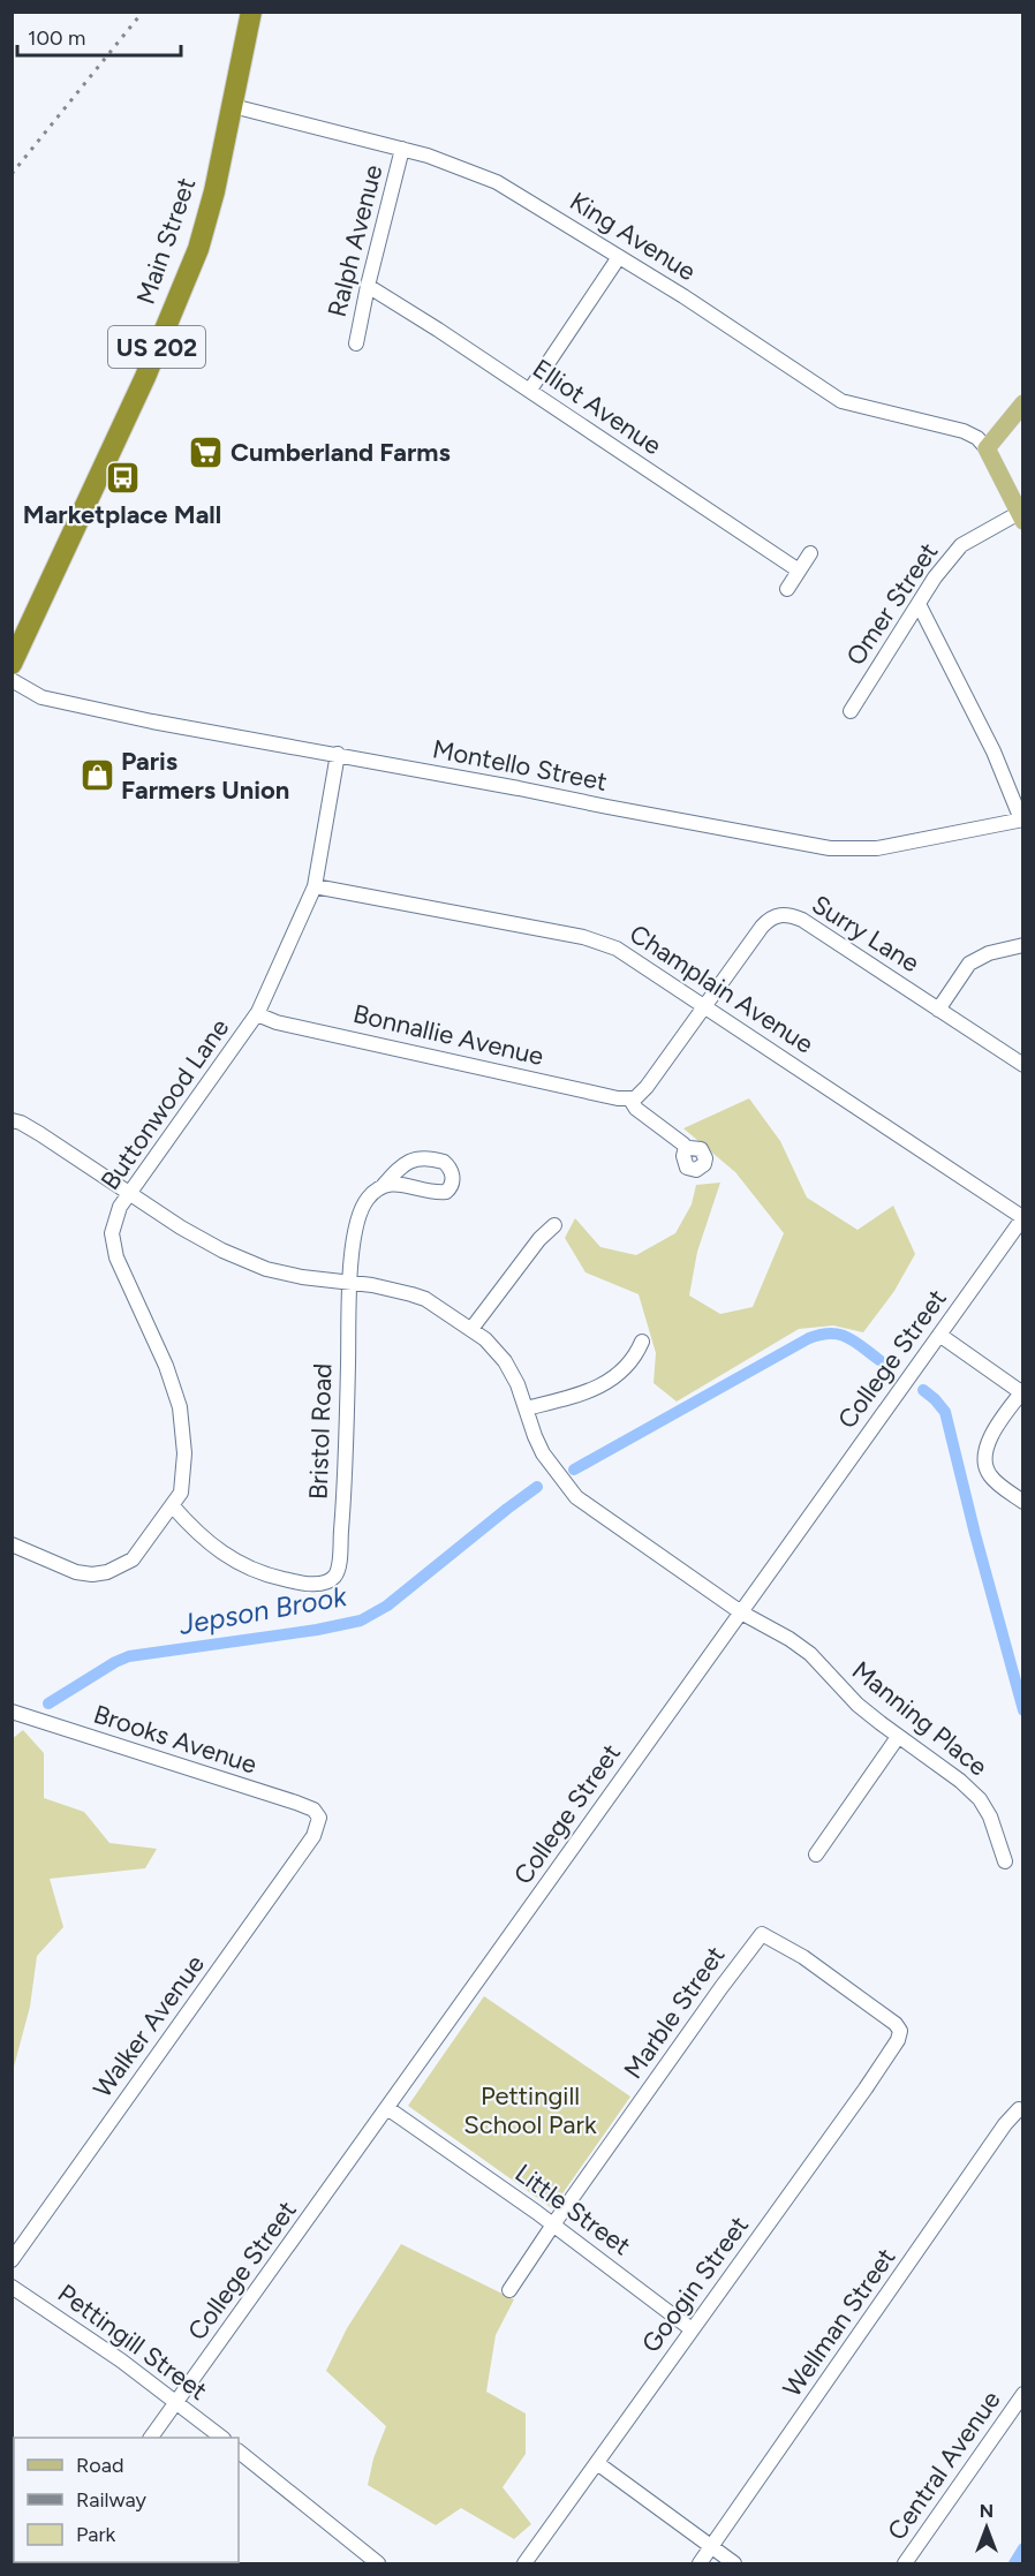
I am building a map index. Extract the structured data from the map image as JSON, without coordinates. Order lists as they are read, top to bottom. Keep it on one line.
{"streets":{"highway":["Main Street","US 202"],"street":["King Avenue","Ralph Avenue","Elliot Avenue","Omer Street","Montello Street","Surry Lane","Champlain Avenue","Bonnallie Avenue","Buttonwood Lane","College Street","Bristol Road","Manning Place","Brooks Avenue","Marble Street","Walker Avenue","Little Street","Googin Street","Wellman Street","Pettingill Street","Central Avenue"]},"crossings":[["King Avenue","Main Street"],["King Avenue","Ralph Avenue"],["Ralph Avenue","Elliot Avenue"],["Montello Street","Buttonwood Lane"],["Surry Lane","Champlain Avenue"],["Champlain Avenue","Buttonwood Lane"],["Champlain Avenue","College Street"],["Bonnallie Avenue","Buttonwood Lane"],["Buttonwood Lane","Bristol Road"],["Buttonwood Lane","Manning Place"],["College Street","Manning Place"],["College Street","Little Street"],["College Street","Pettingill Street"],["Bristol Road","Manning Place"],["Brooks Avenue","Walker Avenue"],["Marble Street","Little Street"],["Marble Street","Googin Street"],["Little Street","Googin Street"]],"water":["Jepson Brook"],"parks":["Pettingill School Park"],"places":{"supermarket":["Cumberland Farms"],"bus stop":["Marketplace Mall"],"shop":["Paris Farmers Union"]},"legend":["Road","Railway","Park"],"scale_bar":"100 m","north":"top"}
